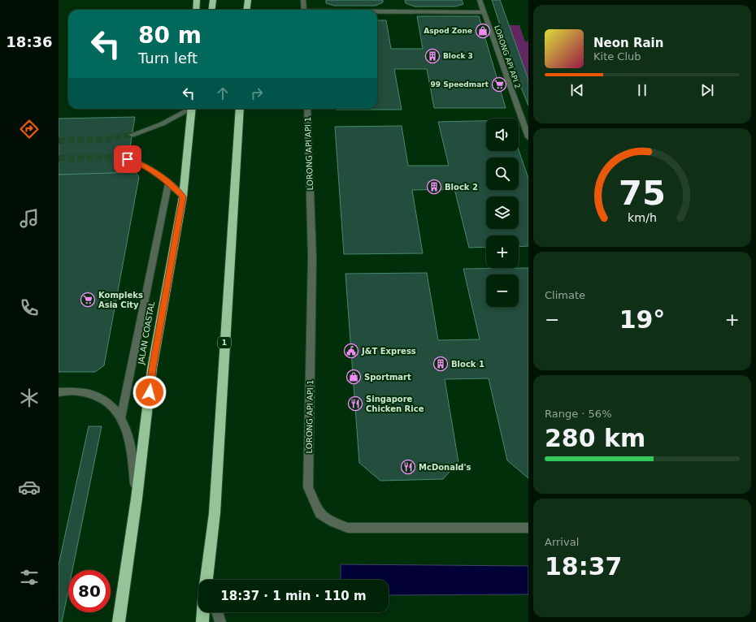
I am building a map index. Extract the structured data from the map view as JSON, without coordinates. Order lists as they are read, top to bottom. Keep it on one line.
{"streets":{"highway":["JALAN COASTAL","1"],"street":["LORONG API API 2","LORONG API API 1"]},"places":{"shop":["Aspod Zone","Sportmart"],"building":["Block 3","Block 2","Block 1"],"supermarket":["99 Speedmart","Kompleks Asia City"],"public building":["J&T Express"],"restaurant":["Singapore Chicken Rice","McDonald's"]},"page":{"tabs":"18:36","turn":["80 m","Turn left"],"song":["Neon Rain","Kite Club"],"map_buttons":["+","−"],"tile":["Climate",["Range · 56%","280 km"],["Arrival","18:37"]],"heat":["−","19°","+"],"limit":"80","trip":"18:37 · 1 min · 110 m","gauge":["75","km/h"]}}
